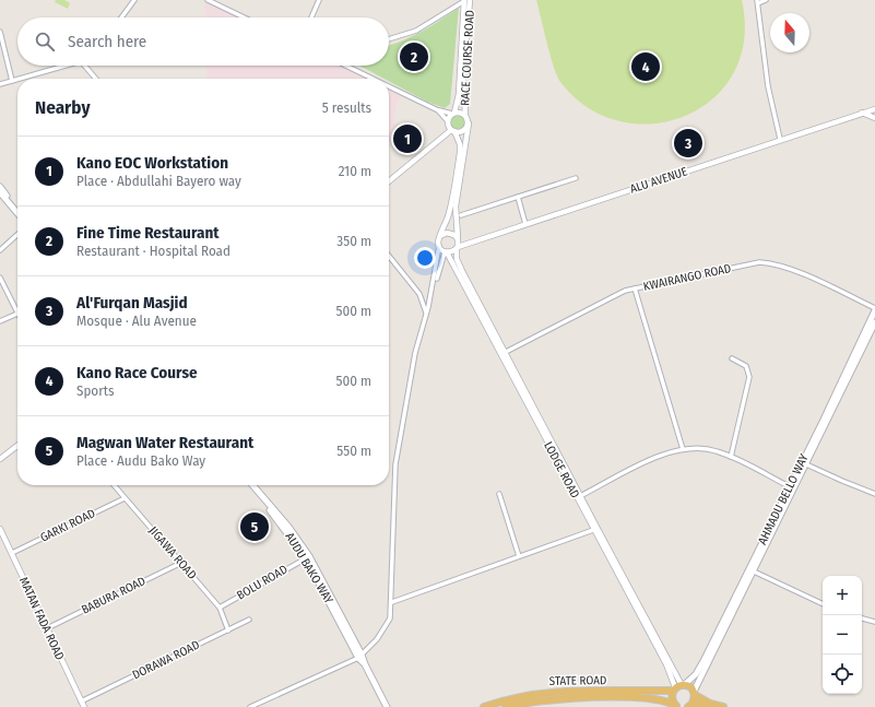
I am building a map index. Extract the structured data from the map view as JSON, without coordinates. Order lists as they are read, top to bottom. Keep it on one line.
{"streets":{"main road":["AHMADU BELLO WAY","AUDU BAKO WAY","STATE ROAD"],"street":["RACE COURSE ROAD","ALU AVENUE","KWAIRANGO ROAD","LODGE ROAD","GARKI ROAD","JIGAWA ROAD","BOLU ROAD","BABURA ROAD","MATAN FADA ROAD","DORAWA ROAD"]},"crossings":[["RACE COURSE ROAD","ALU AVENUE"],["RACE COURSE ROAD","LODGE ROAD"],["ALU AVENUE","LODGE ROAD"],["KWAIRANGO ROAD","LODGE ROAD"],["KWAIRANGO ROAD","AHMADU BELLO WAY"],["LODGE ROAD","AHMADU BELLO WAY"],["LODGE ROAD","STATE ROAD"],["AHMADU BELLO WAY","STATE ROAD"],["GARKI ROAD","JIGAWA ROAD"],["GARKI ROAD","MATAN FADA ROAD"],["JIGAWA ROAD","BOLU ROAD"],["JIGAWA ROAD","BABURA ROAD"],["JIGAWA ROAD","DORAWA ROAD"],["AUDU BAKO WAY","BOLU ROAD"],["BABURA ROAD","MATAN FADA ROAD"],["MATAN FADA ROAD","DORAWA ROAD"]],"north":"top","page":{"search":"Search here","pins":["2","4","1","3","5"],"heading":["Nearby","5 results"],"list":[{"mark":"1","name":"Kano EOC Workstation","note":"Place · Abdullahi Bayero way","value":"210 m"},{"mark":"2","name":"Fine Time Restaurant","note":"Restaurant · Hospital Road","value":"350 m"},{"mark":"3","name":"Al'Furqan Masjid","note":"Mosque · Alu Avenue","value":"500 m"},{"mark":"4","name":"Kano Race Course","note":"Sports","value":"500 m"},{"mark":"5","name":"Magwan Water Restaurant","note":"Place · Audu Bako Way","value":"550 m"}],"map_buttons":["+","−"]}}
